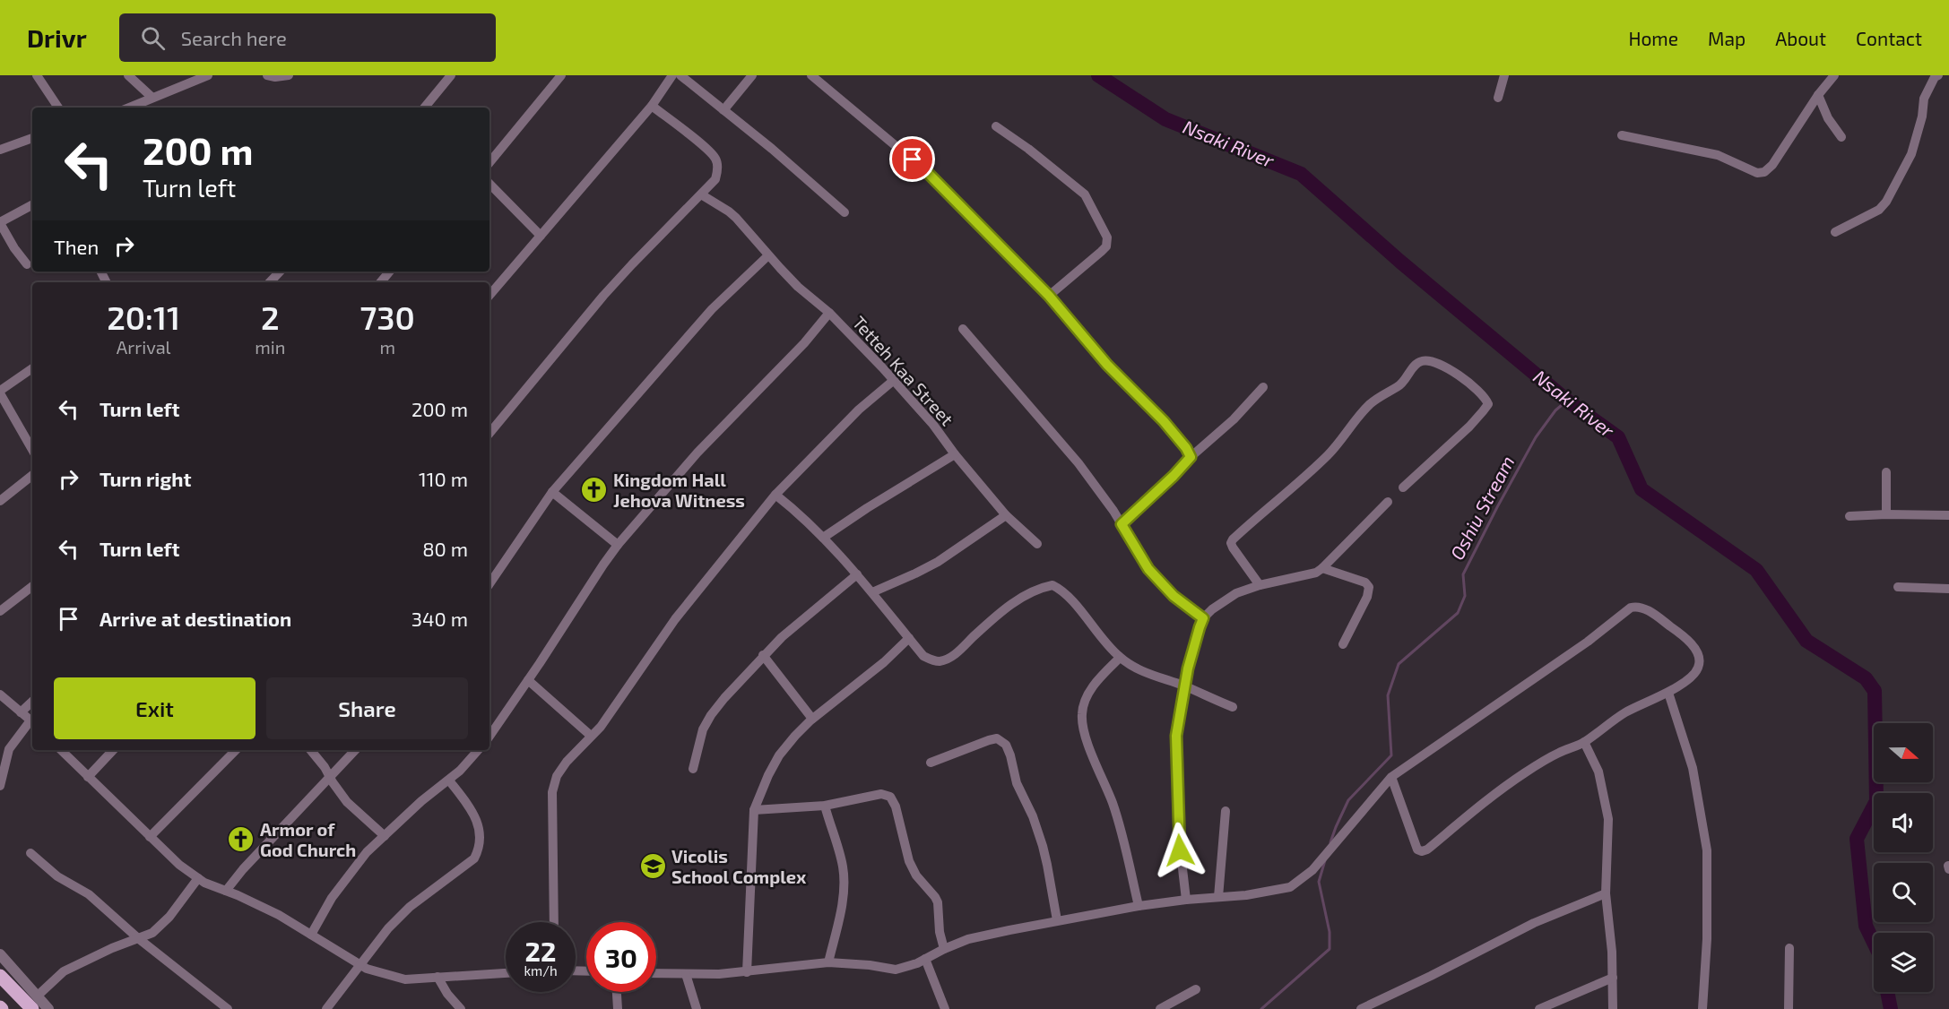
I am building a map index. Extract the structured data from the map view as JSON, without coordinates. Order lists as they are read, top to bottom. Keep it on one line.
{"streets":{"street":["Tetteh Kaa Street"]},"water":["Nsaki River","Oshiu Stream"],"places":{"church":["Kingdom Hall Jehova Witness","Armor of God Church"],"school or university":["Vicolis School Complex"]},"north":"right","page":{"header":"Drivr","search":"Search here","nav":["Home","Map","About","Contact"],"turn":["200 m","Turn left"],"then":"Then","eta":["20:11","Arrival","2","min","730","m"],"list":[{"name":"Turn left","value":"200 m"},{"name":"Turn right","value":"110 m"},{"name":"Turn left","value":"80 m"},{"name":"Arrive at destination","value":"340 m"}],"buttons":["Exit","Share"],"speed":"22 km/h","limit":"30"}}
